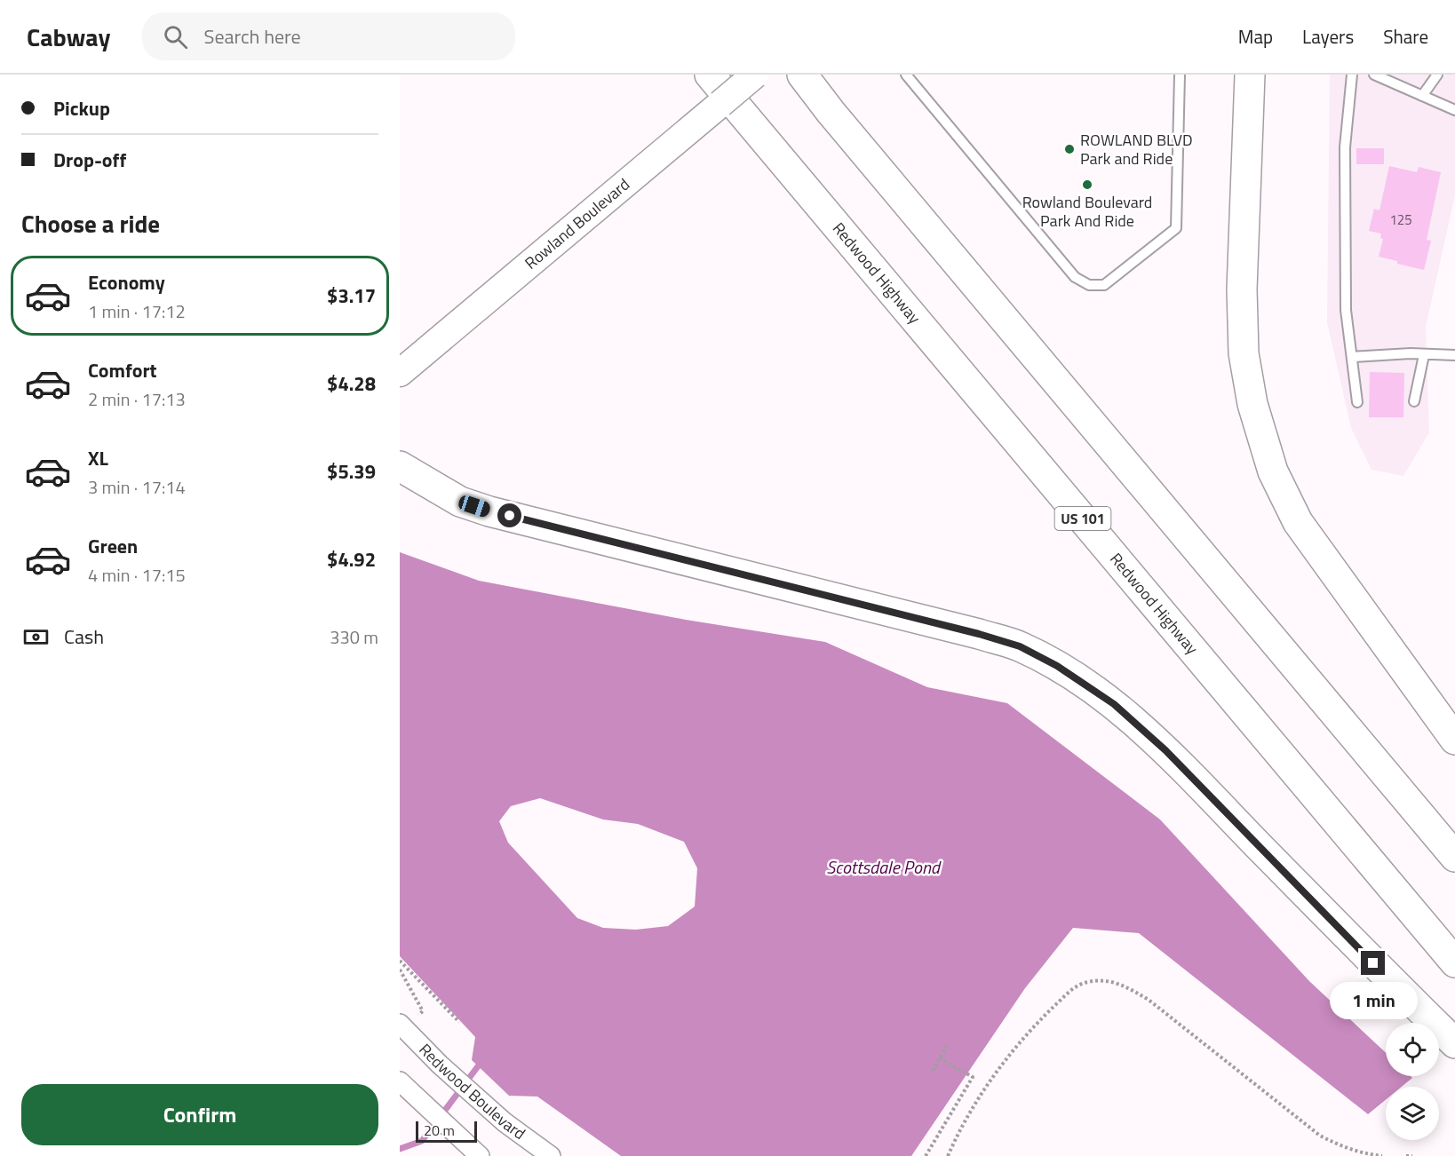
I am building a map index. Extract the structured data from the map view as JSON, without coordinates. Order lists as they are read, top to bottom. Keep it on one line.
{"streets":{"highway":["Redwood Highway","US 101"],"main road":["Rowland Boulevard"],"street":["Redwood Boulevard"]},"water":["Scottsdale Pond"],"places":["ROWLAND BLVD Park and Ride","Rowland Boulevard Park And Ride"],"house_numbers":["125"],"scale_bar":"20 m","page":{"header":"Cabway","search":"Search here","nav":["Map","Layers","Share"],"banner":["Pickup","Drop-off"],"heading":"Choose a ride","list":[{"name":"Economy","note":"1 min · 17:12","value":"$3.17"},{"name":"Comfort","note":"2 min · 17:13","value":"$4.28"},{"name":"XL","note":"3 min · 17:14","value":"$5.39"},{"name":"Green","note":"4 min · 17:15","value":"$4.92"}],"pay":["Cash","330 m"],"bubble":"1 min","buttons":"Confirm","scale":"20 m"}}
